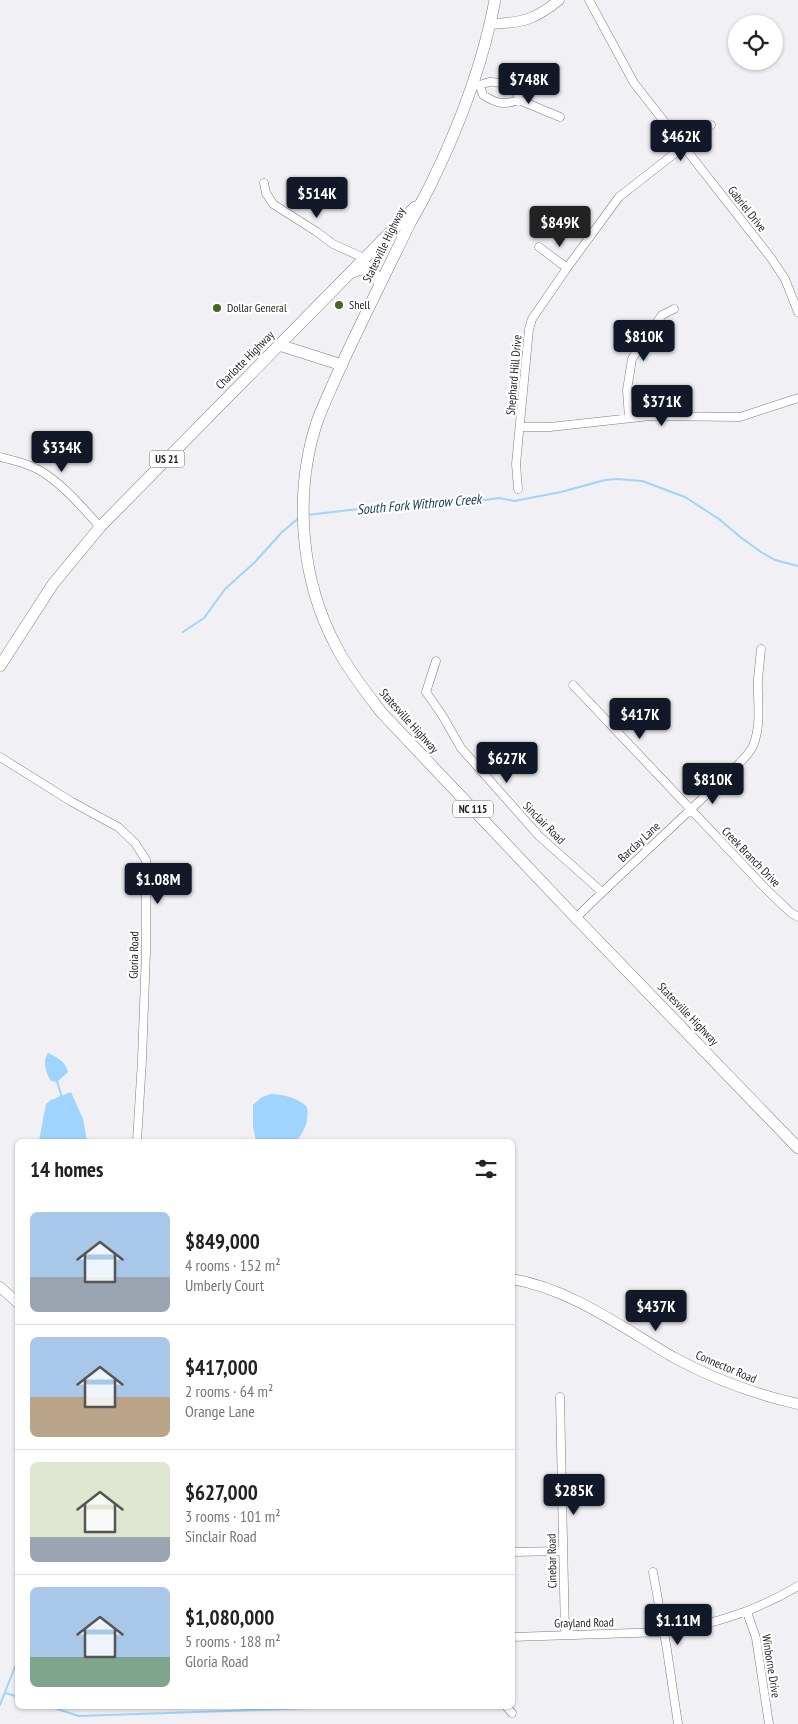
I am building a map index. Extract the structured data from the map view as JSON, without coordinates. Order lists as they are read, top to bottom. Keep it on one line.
{"streets":{"main road":["Statesville Highway","Charlotte Highway","US 21","NC 115"],"street":["Gabriel Drive","Shephard Hill Drive","Sinclair Road","Barclay Lane","Creek Branch Drive","Gloria Road","Connector Road","Cinebar Road","Grayland Road","Winborne Drive"]},"crossings":[["Gabriel Drive","Shephard Hill Drive"],["Statesville Highway","Charlotte Highway"],["Statesville Highway","Barclay Lane"],["Sinclair Road","Barclay Lane"],["Barclay Lane","Creek Branch Drive"],["Cinebar Road","Grayland Road"],["Grayland Road","Winborne Drive"]],"water":["South Fork Withrow Creek"],"places":["Shell","Dollar General"],"page":{"price":["$748K","$462K","$514K","$849K","$810K","$371K","$334K","$417K","$627K","$810K","$1.08M","$437K","$285K","$1.11M"],"heading":"14 homes","list":[{"name":"$849,000","note":"4 rooms · 152 m² · Umberly Court"},{"name":"$417,000","note":"2 rooms · 64 m² · Orange Lane"},{"name":"$627,000","note":"3 rooms · 101 m² · Sinclair Road"},{"name":"$1,080,000","note":"5 rooms · 188 m² · Gloria Road"}]}}
